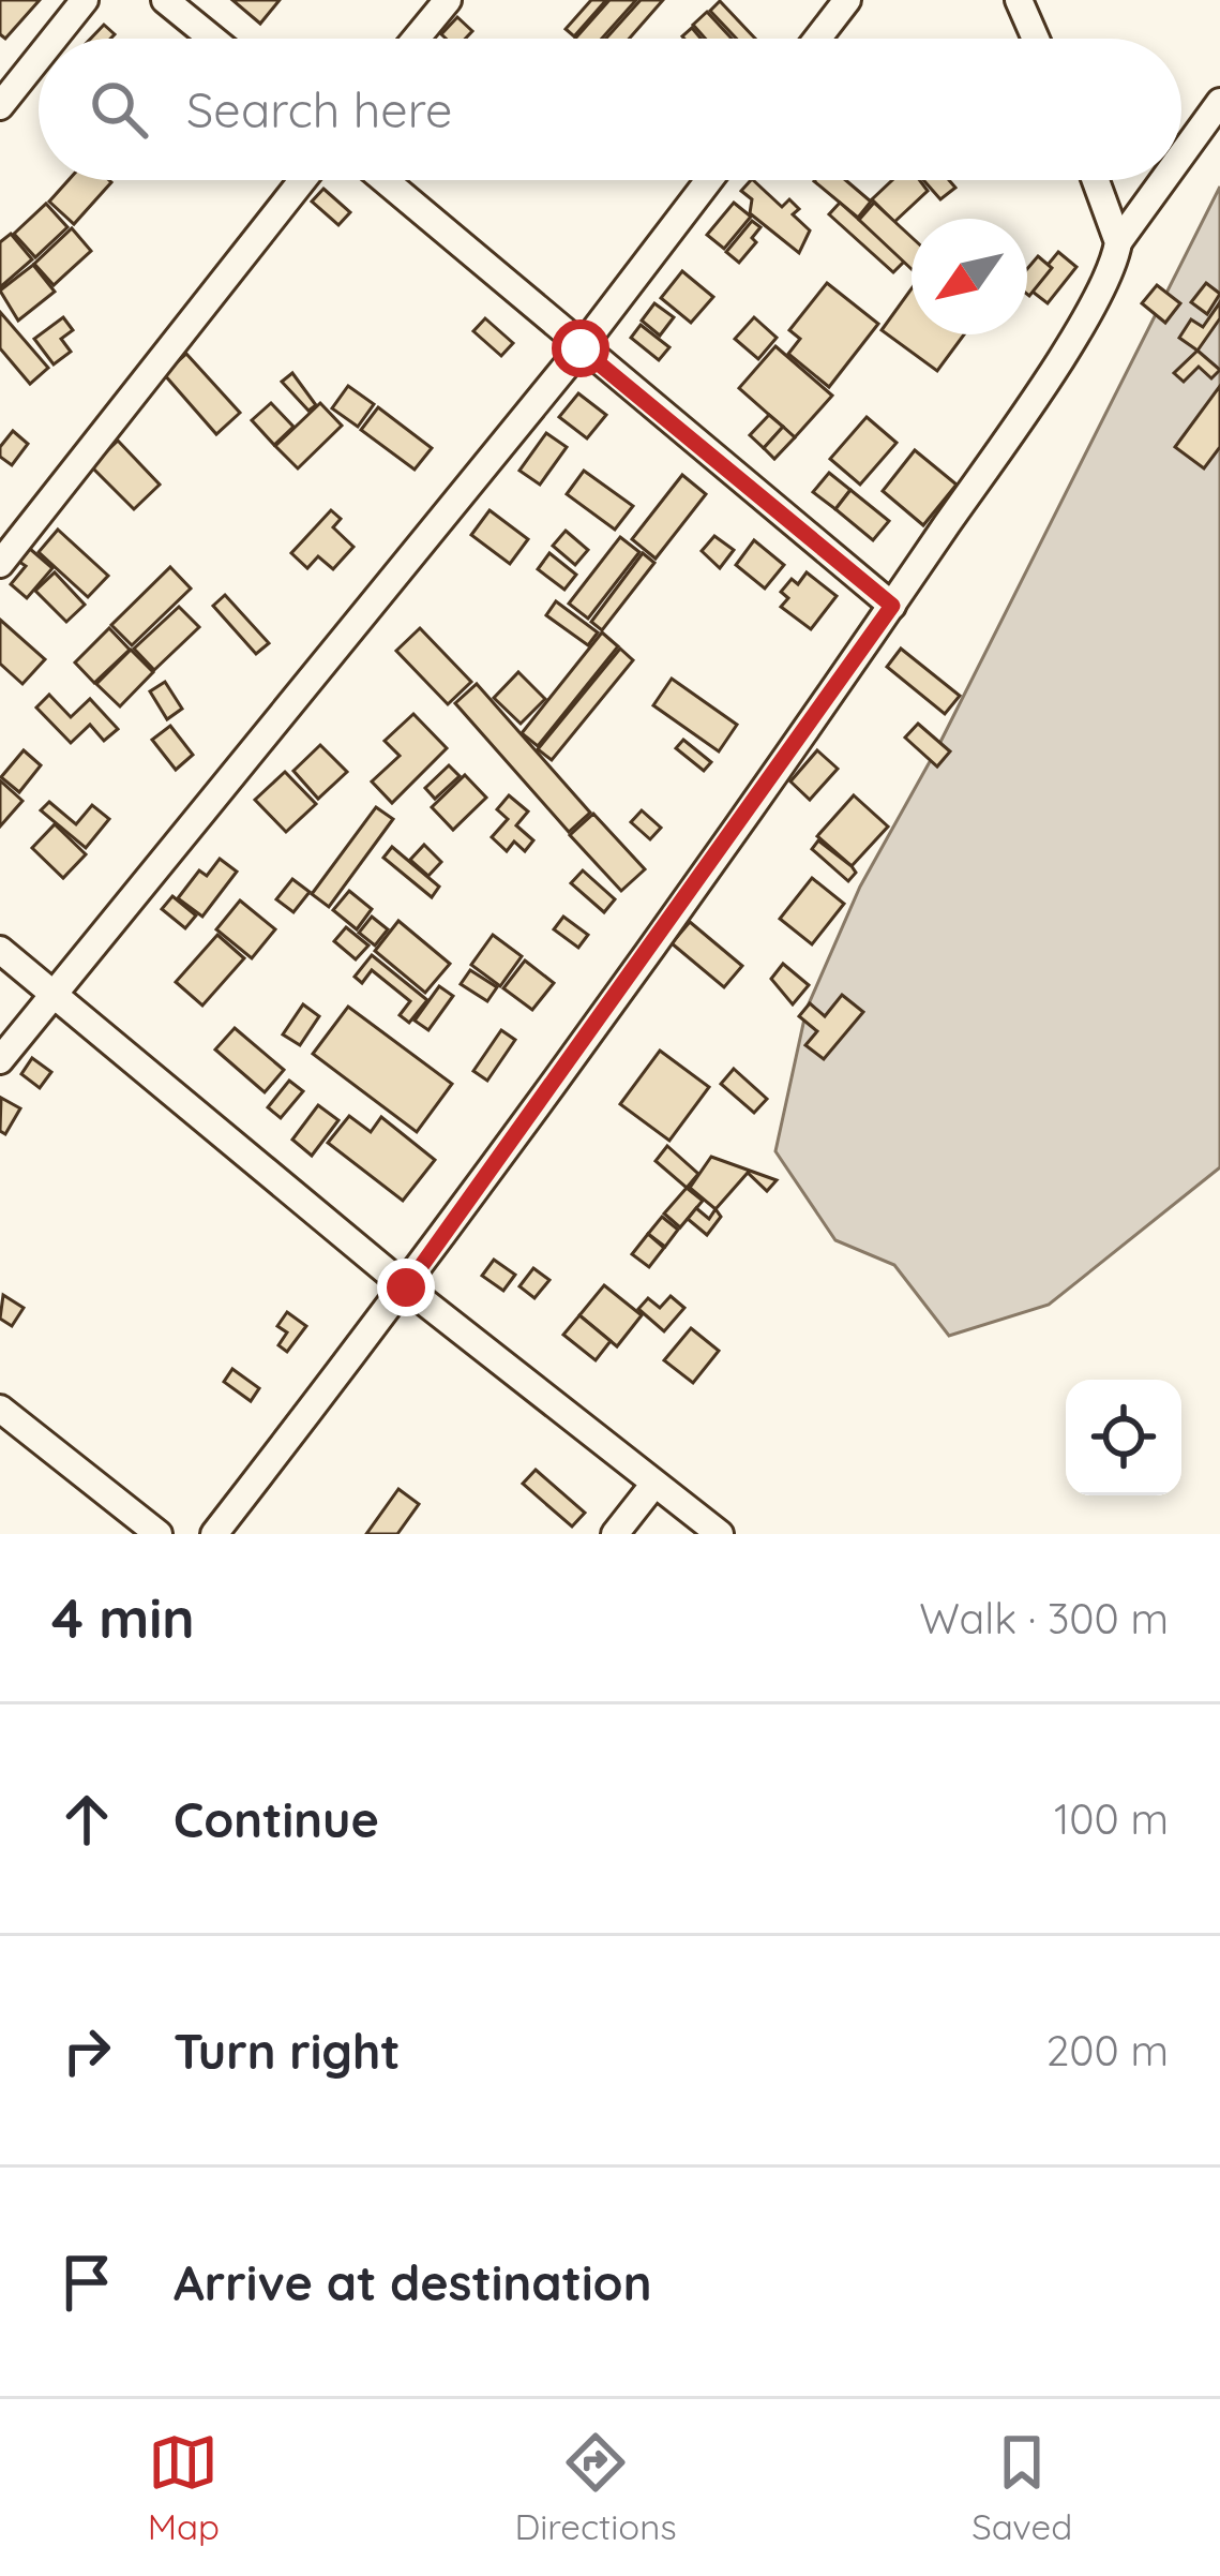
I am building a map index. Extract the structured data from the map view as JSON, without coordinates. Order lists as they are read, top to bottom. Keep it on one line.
{"north":"bottom left","page":{"search":"Search here","heading":["4 min","Walk · 300 m"],"list":[["Continue","100 m"],["Turn right","200 m"],"Arrive at destination"],"nav":["Map","Directions","Saved"]}}
